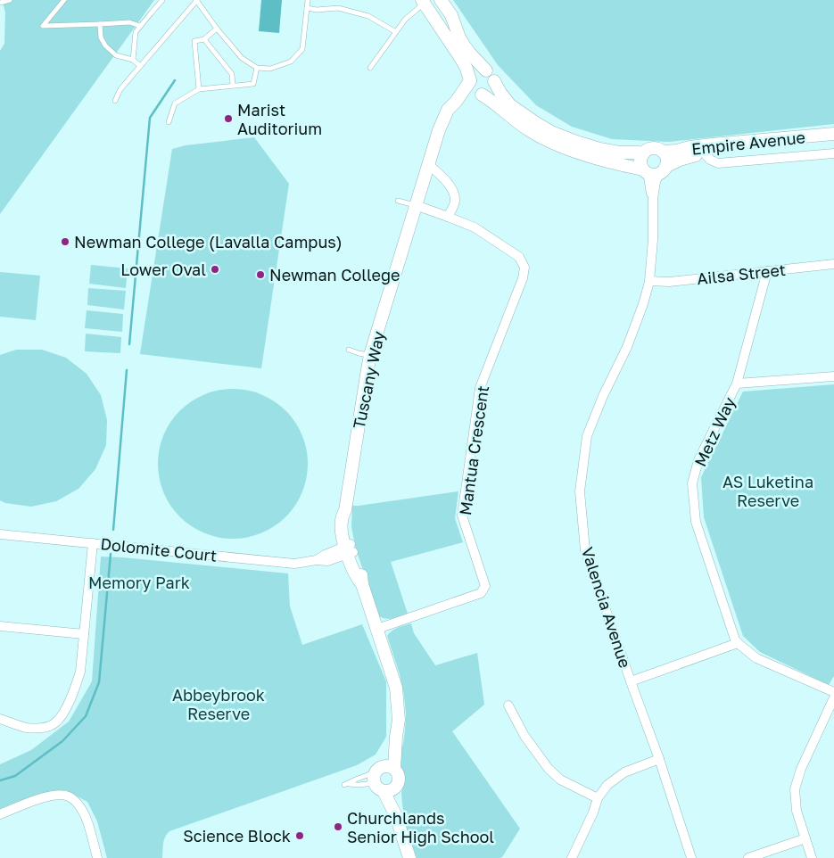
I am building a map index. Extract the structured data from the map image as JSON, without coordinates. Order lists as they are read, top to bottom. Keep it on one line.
{"streets":{"main road":["Empire Avenue","Tuscany Way"],"street":["Ailsa Street","Metz Way","Mantua Crescent","Dolomite Court","Valencia Avenue"]},"crossings":[["Empire Avenue","Valencia Avenue"],["Ailsa Street","Metz Way"],["Ailsa Street","Valencia Avenue"],["Tuscany Way","Mantua Crescent"],["Tuscany Way","Dolomite Court"]],"parks":["AS Luketina Reserve","Memory Park","Abbeybrook Reserve"],"places":["Marist Auditorium","Newman College (Lavalla Campus)","Lower Oval","Newman College","Churchlands Senior High School","Science Block"]}
